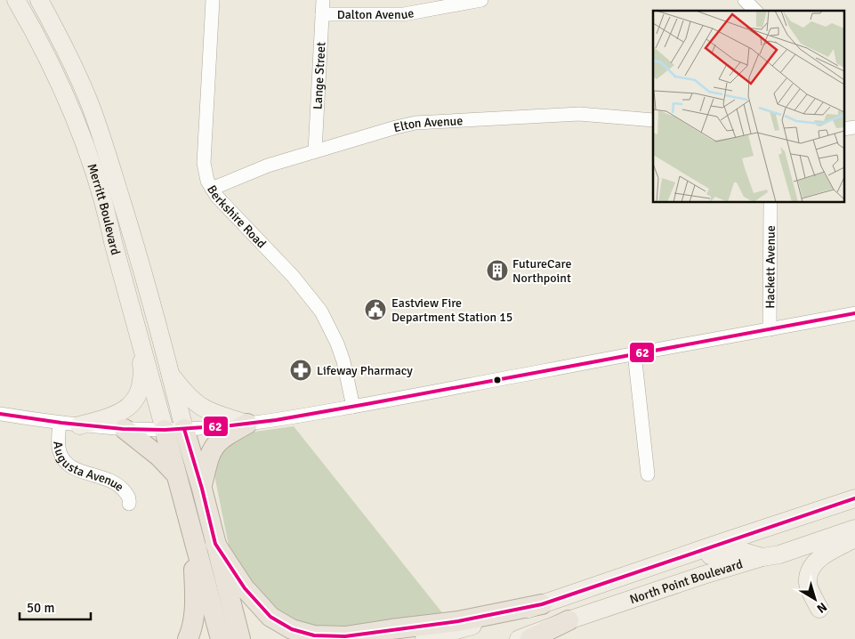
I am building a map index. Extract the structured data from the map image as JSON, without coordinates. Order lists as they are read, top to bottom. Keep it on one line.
{"streets":{"main road":["Merritt Boulevard","North Point Boulevard"],"street":["Dalton Avenue","Lange Street","Elton Avenue","Berkshire Road","Hackett Avenue","Augusta Avenue"]},"crossings":[["Dalton Avenue","Lange Street"],["Lange Street","Elton Avenue"],["Elton Avenue","Berkshire Road"]],"places":{"building":["FutureCare Northpoint"],"public building":["Eastview Fire Department Station 15"],"pharmacy":["Lifeway Pharmacy"]},"lines":["transit line 62"],"scale_bar":"50 m","north":"bottom right"}
